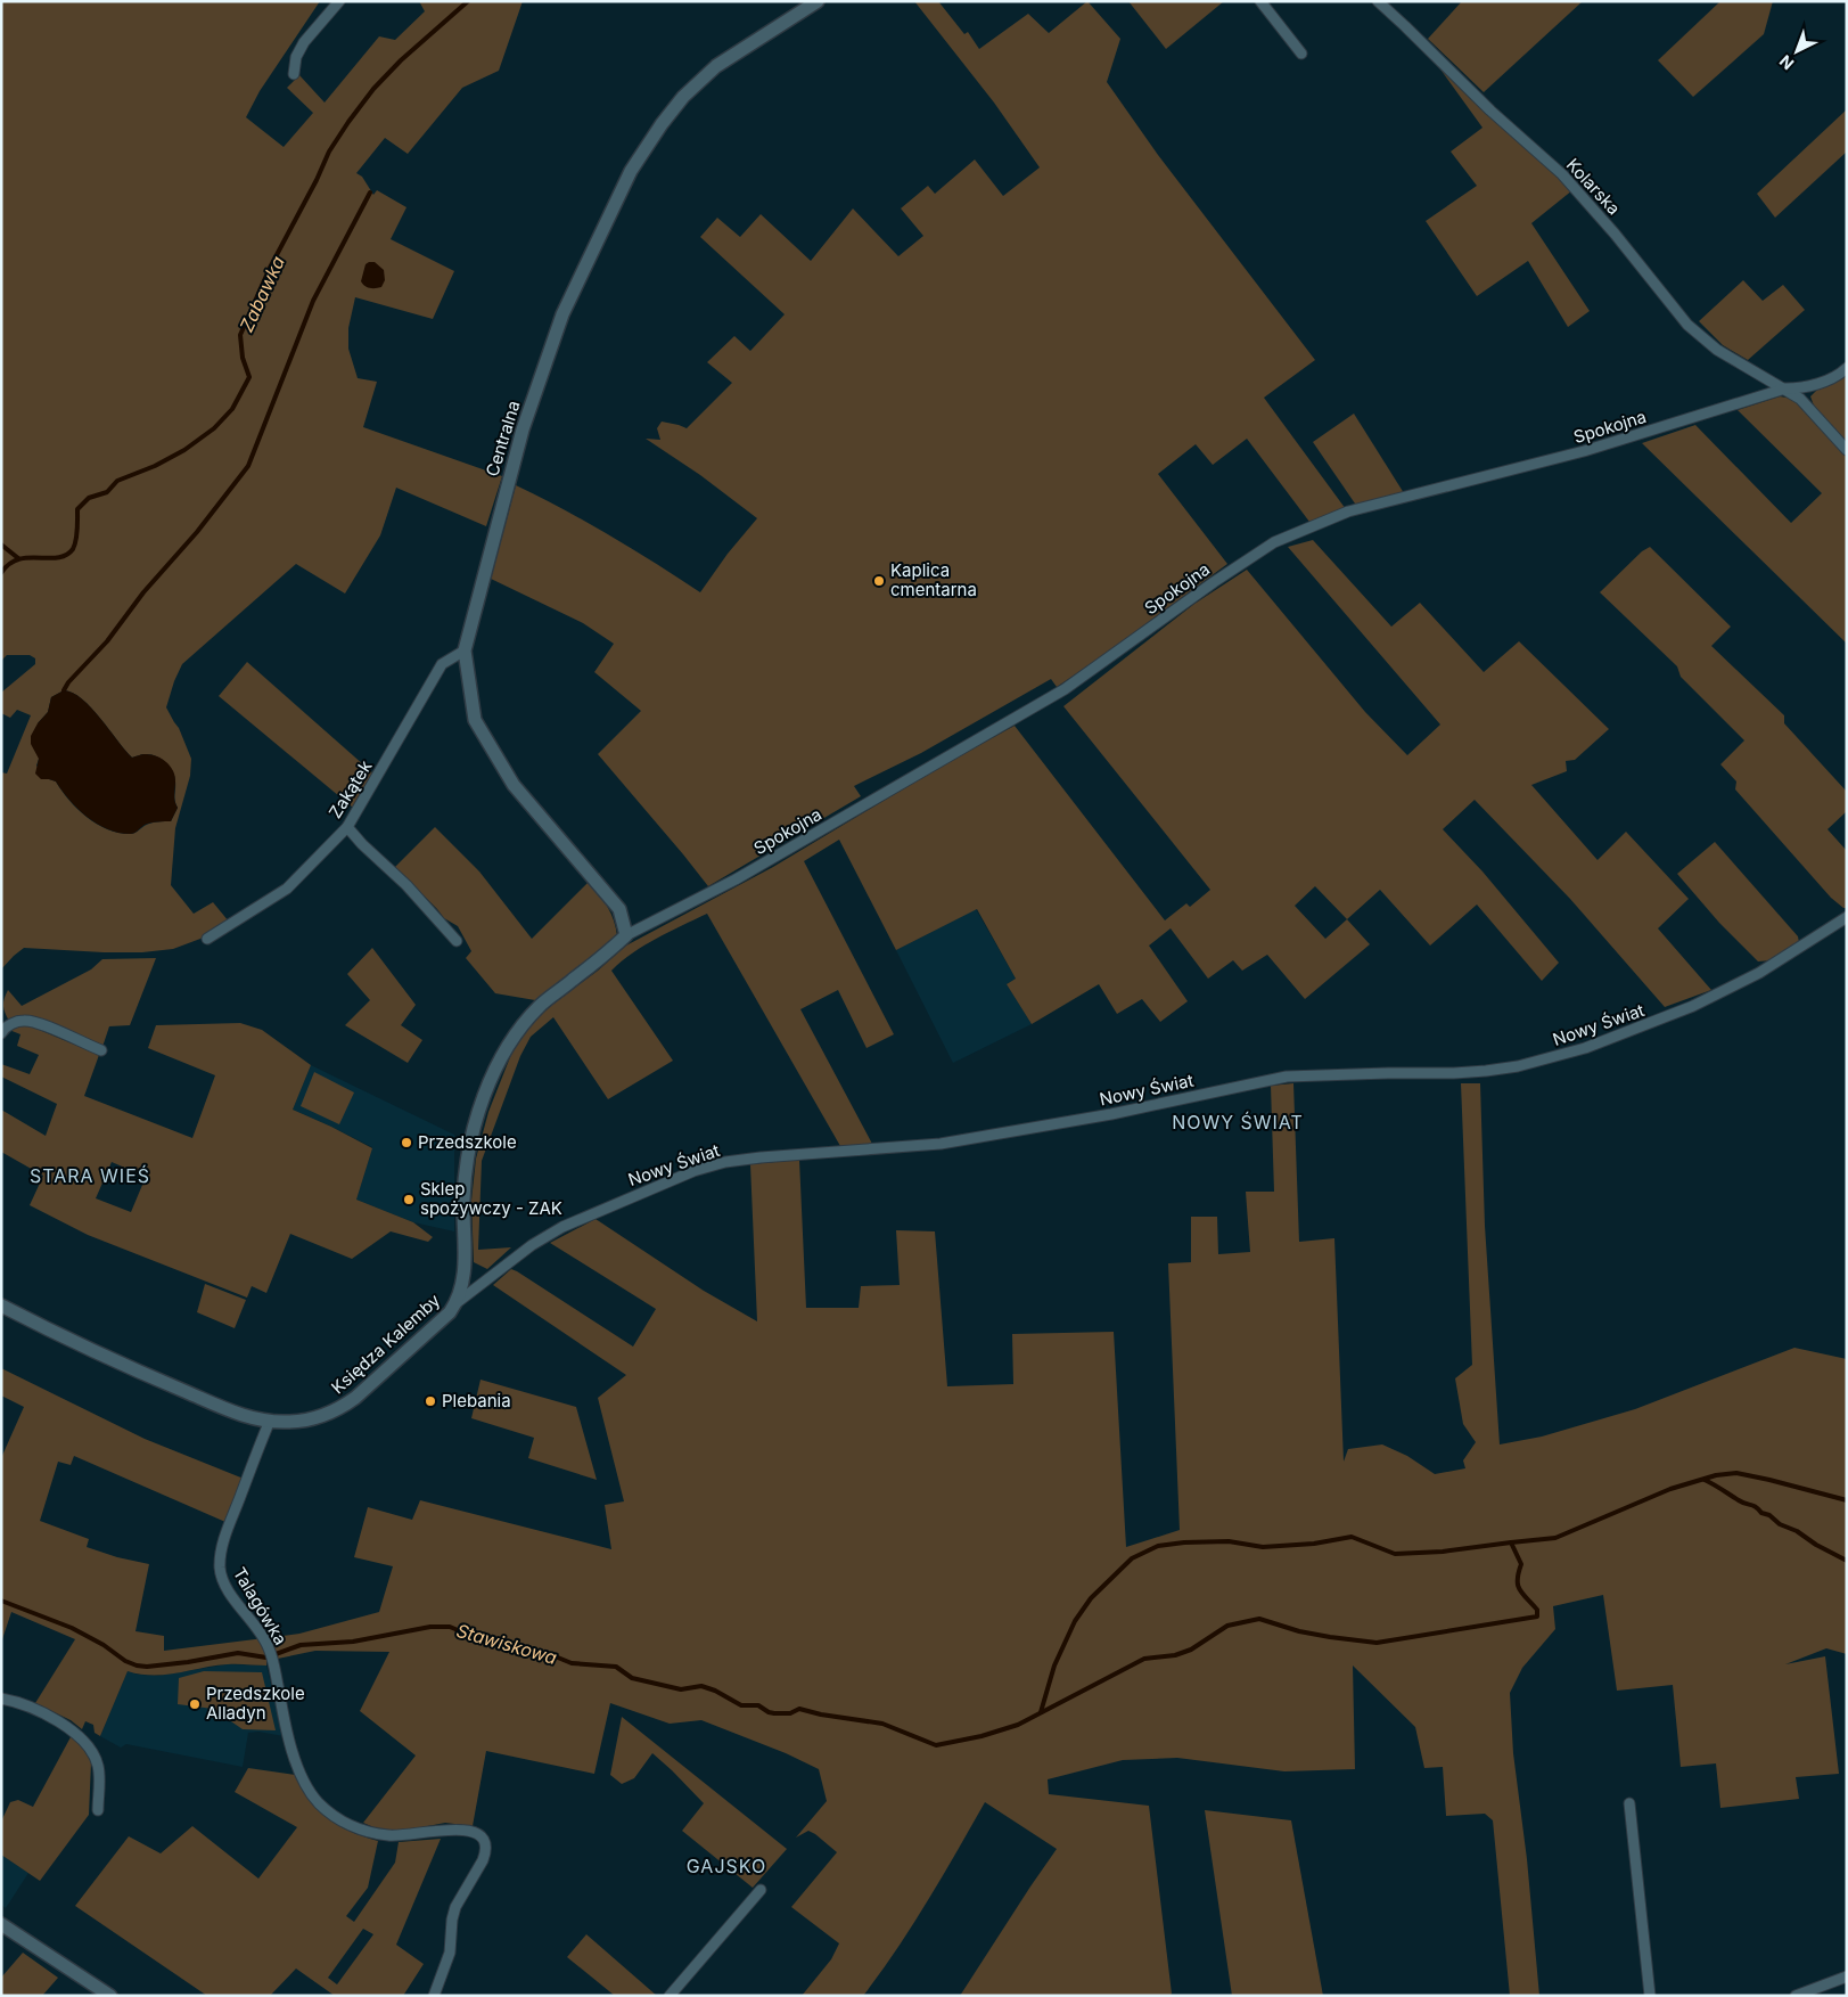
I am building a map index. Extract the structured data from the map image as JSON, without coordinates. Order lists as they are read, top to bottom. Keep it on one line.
{"streets":{"street":["Kolarska","Spokojna","Centralna","Zakątek","Nowy Świat","Księdza Kalemby","Talagówka"]},"crossings":[["Kolarska","Spokojna"],["Spokojna","Centralna"],["Spokojna","Księdza Kalemby"],["Centralna","Zakątek"],["Centralna","Księdza Kalemby"],["Nowy Świat","Księdza Kalemby"],["Księdza Kalemby","Talagówka"]],"districts":["NOWY ŚWIAT","STARA WIEŚ","GAJSKO"],"water":["Zabawka","Stawiskowa"],"places":["Kaplica cmentarna","Przedszkole","Sklep spożywczy - ZAK","Plebania","Przedszkole Alladyn"],"north":"bottom left"}
